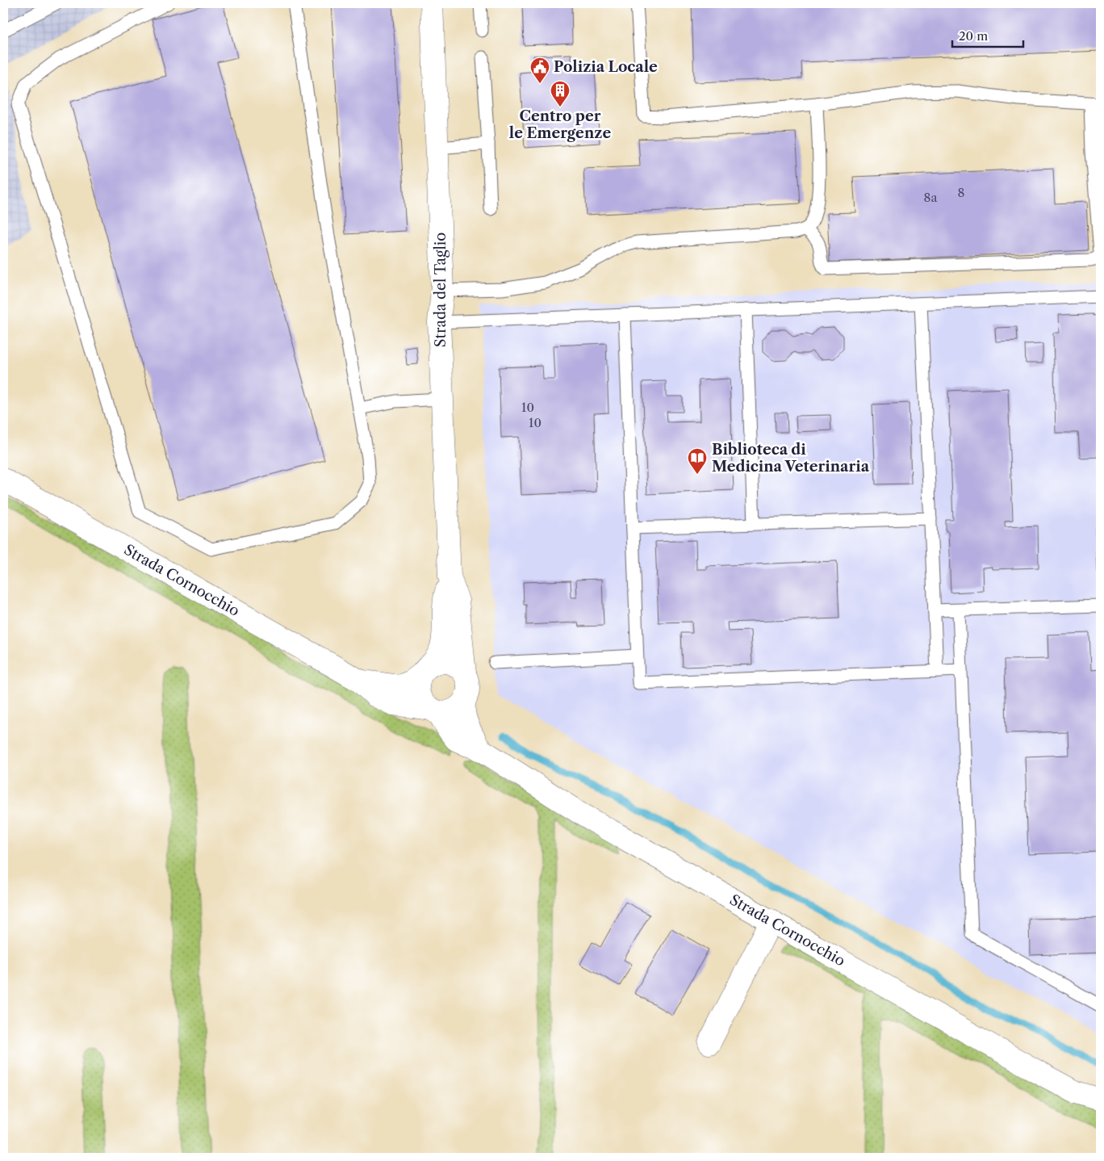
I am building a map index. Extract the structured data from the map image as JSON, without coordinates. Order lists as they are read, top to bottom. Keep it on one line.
{"streets":{"street":["Strada del Taglio","Strada Cornocchio"]},"crossings":[["Strada del Taglio","Strada Cornocchio"]],"places":{"public building":["Polizia Locale"],"building":["Centro per le Emergenze"],"library":["Biblioteca di Medicina Veterinaria"]},"house_numbers":["8","8a","10","10"],"scale_bar":"20 m"}
